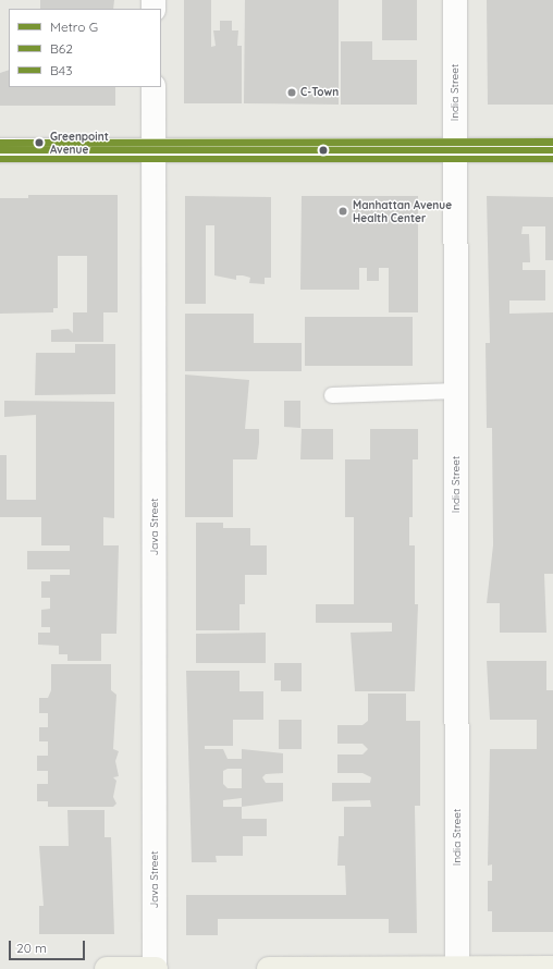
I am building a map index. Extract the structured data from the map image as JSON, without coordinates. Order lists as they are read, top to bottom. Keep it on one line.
{"streets":{"street":["India Street","Java Street"]},"places":["C-Town","Greenpoint Avenue","Manhattan Avenue Health Center"],"lines":["metro line G","transit line B62","transit line B43"],"legend":["Metro G","B62","B43"],"scale_bar":"20 m"}
